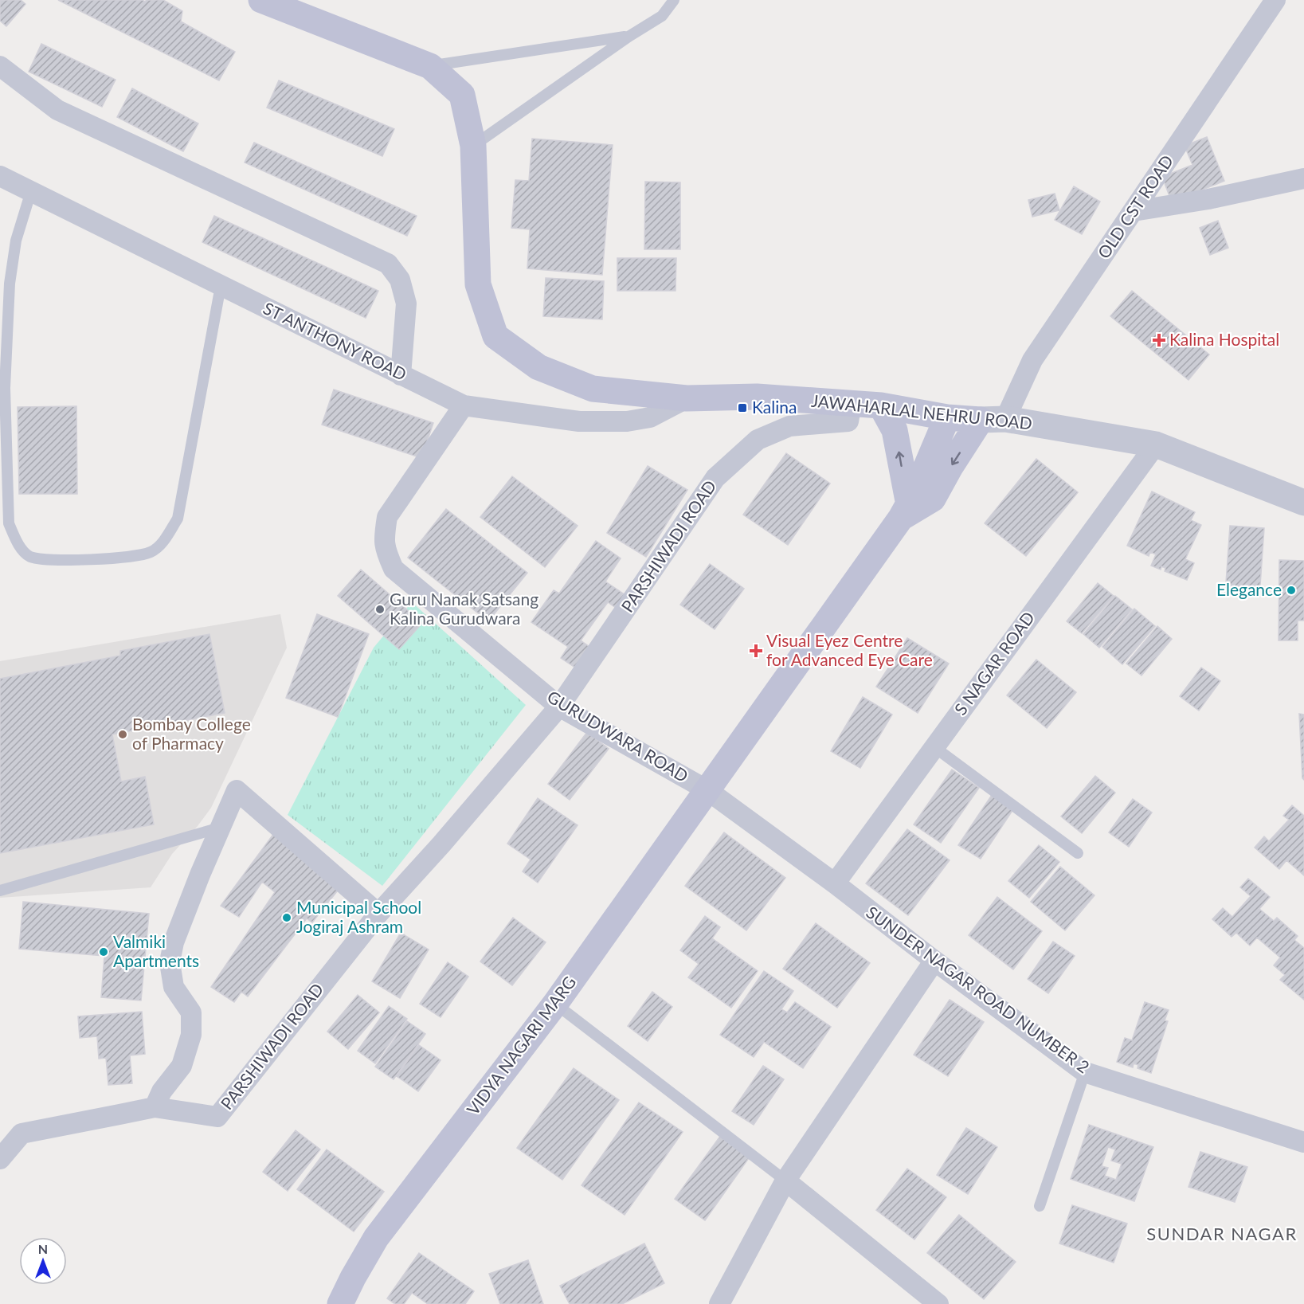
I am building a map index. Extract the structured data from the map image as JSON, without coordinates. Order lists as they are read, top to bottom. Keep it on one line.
{"streets":{"main road":["JAWAHARLAL NEHRU ROAD","VIDYA NAGARI MARG"],"street":["OLD CST ROAD","ST ANTHONY ROAD","PARSHIWADI ROAD","S NAGAR ROAD","GURUDWARA ROAD","SUNDER NAGAR ROAD NUMBER 2"]},"crossings":[["OLD CST ROAD","JAWAHARLAL NEHRU ROAD"],["ST ANTHONY ROAD","JAWAHARLAL NEHRU ROAD"],["ST ANTHONY ROAD","GURUDWARA ROAD"],["JAWAHARLAL NEHRU ROAD","PARSHIWADI ROAD"],["JAWAHARLAL NEHRU ROAD","S NAGAR ROAD"],["PARSHIWADI ROAD","GURUDWARA ROAD"],["S NAGAR ROAD","SUNDER NAGAR ROAD NUMBER 2"],["GURUDWARA ROAD","SUNDER NAGAR ROAD NUMBER 2"],["GURUDWARA ROAD","VIDYA NAGARI MARG"],["SUNDER NAGAR ROAD NUMBER 2","VIDYA NAGARI MARG"]],"districts":["SUNDAR NAGAR"],"places":{"health":["Kalina Hospital","Visual Eyez Centre for Advanced Eye Care"],"transit":["Kalina"],"other":["Elegance","Guru Nanak Satsang Kalina Gurudwara","Bombay College of Pharmacy","Municipal School Jogiraj Ashram","Valmiki Apartments"]},"north":"top"}
